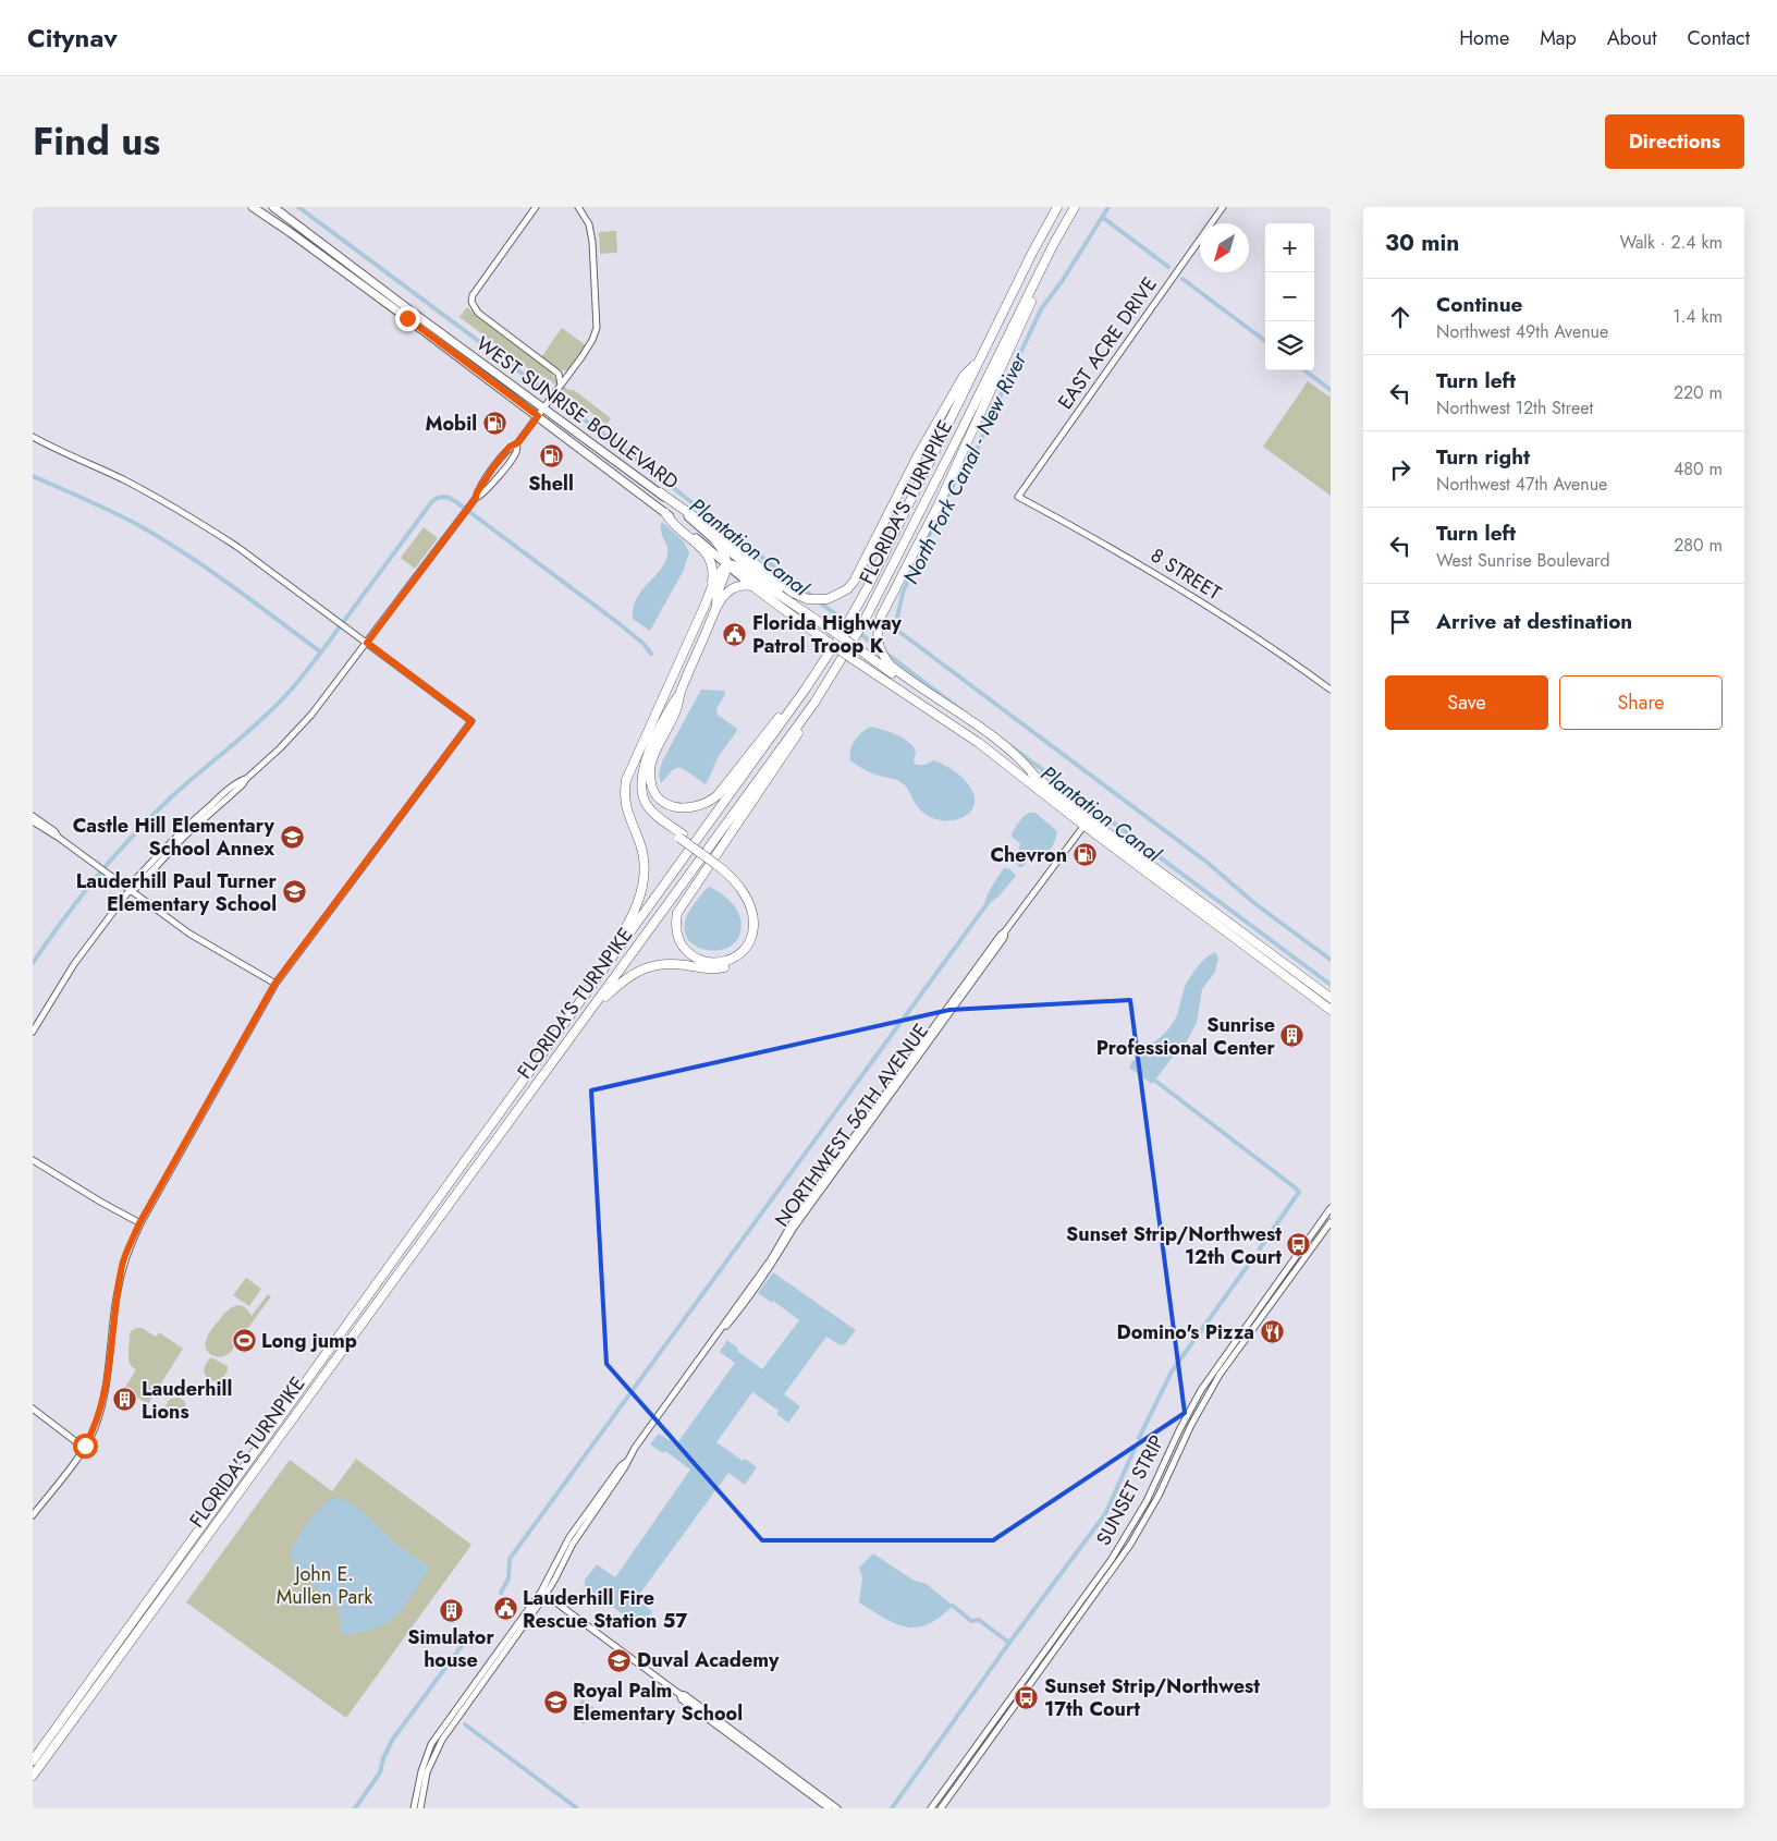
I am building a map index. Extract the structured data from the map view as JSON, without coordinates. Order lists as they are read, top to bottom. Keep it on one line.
{"streets":{"highway":["WEST SUNRISE BOULEVARD","FLORIDA'S TURNPIKE"],"street":["EAST ACRE DRIVE","8 STREET","NORTHWEST 56TH AVENUE","SUNSET STRIP"]},"crossings":[["EAST ACRE DRIVE","8 STREET"],["WEST SUNRISE BOULEVARD","NORTHWEST 56TH AVENUE"]],"water":["North Fork Canal - New River","Plantation Canal"],"parks":["John E. Mullen Park"],"places":{"fuel station":["Mobil","Shell","Chevron"],"public building":["Florida Highway Patrol Troop K","Lauderhill Fire Rescue Station 57"],"school or university":["Castle Hill Elementary School Annex","Lauderhill Paul Turner Elementary School","Duval Academy","Royal Palm Elementary School"],"building":["Sunrise Professional Center","Lauderhill Lions","Simulator house"],"bus stop":["Sunset Strip/Northwest 12th Court","Sunset Strip/Northwest 17th Court"],"restaurant":["Domino's Pizza"],"sports":["Long jump"]},"north":"bottom left","page":{"header":"Citynav","nav":["Home","Map","About","Contact"],"title":"Find us","buttons":["Directions",["Save","Share"]],"heading":["30 min","Walk · 2.4 km"],"map_buttons":["+","−"],"list":[["Continue","Northwest 49th Avenue","1.4 km"],["Turn left","Northwest 12th Street","220 m"],["Turn right","Northwest 47th Avenue","480 m"],["Turn left","West Sunrise Boulevard","280 m"],"Arrive at destination"]}}
